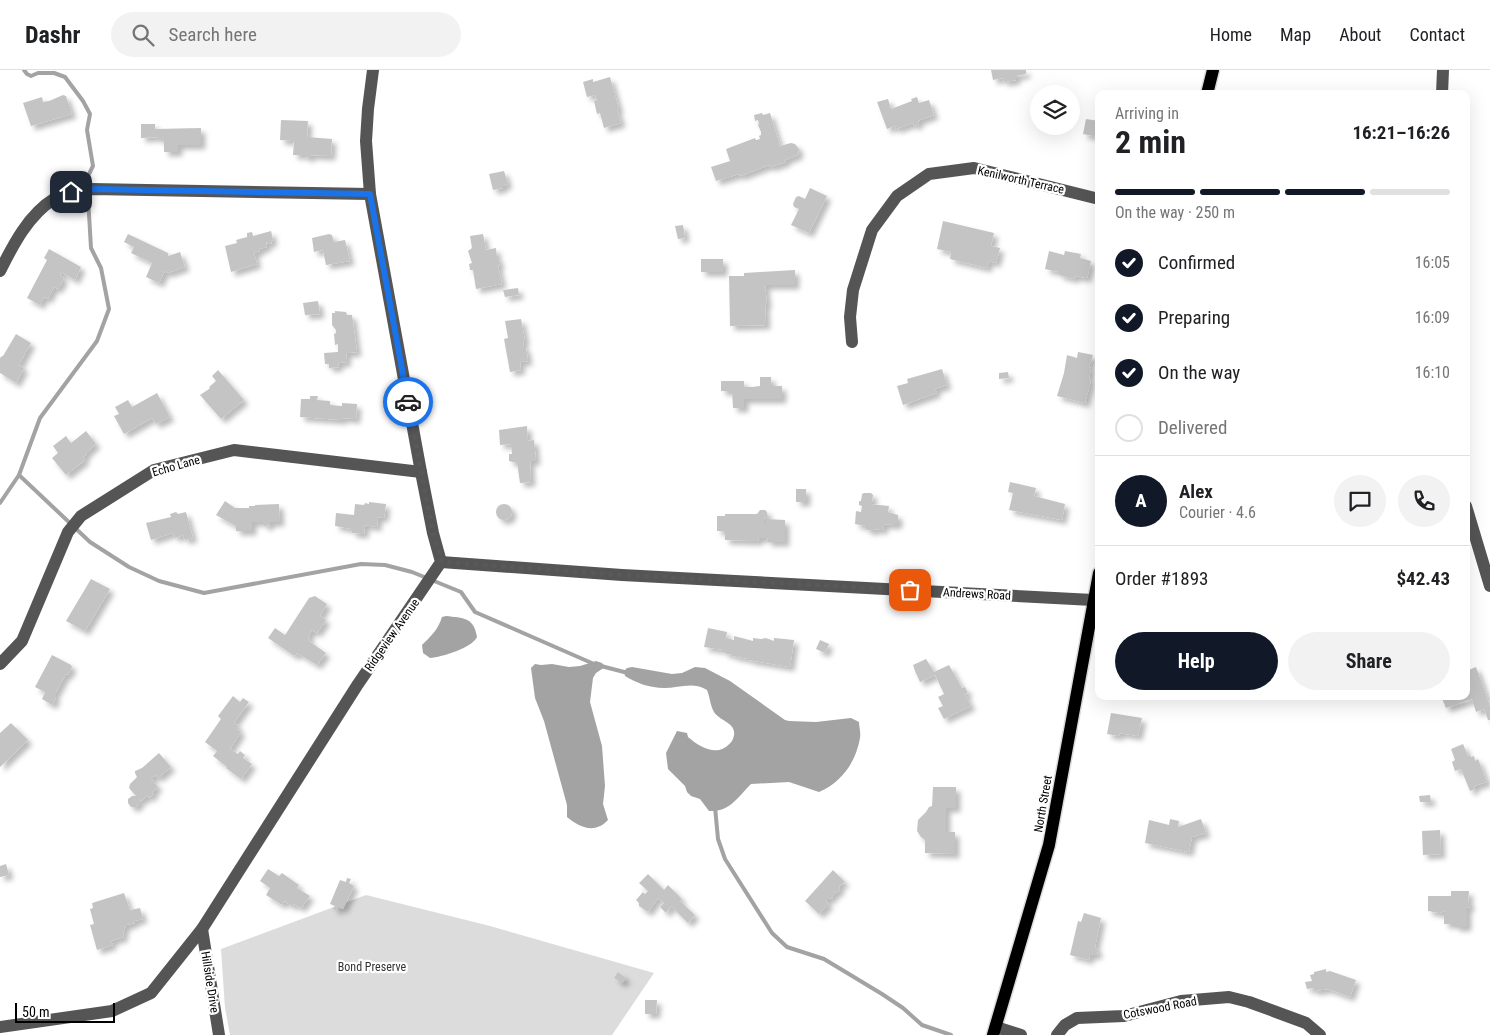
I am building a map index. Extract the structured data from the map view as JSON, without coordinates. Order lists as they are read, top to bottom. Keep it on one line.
{"streets":{"main road":["North Street"],"street":["Kenilworth Terrace","Echo Lane","Andrews Road","Ridgeview Avenue","Hillside Drive","Cotswood Road"]},"crossings":[["Andrews Road","Ridgeview Avenue"],["Andrews Road","North Street"],["Ridgeview Avenue","Hillside Drive"]],"parks":["Bond Preserve"],"scale_bar":"50 m","page":{"header":"Dashr","search":"Search here","nav":["Home","Map","About","Contact"],"heading":["2 min","Arriving in","16:21–16:26"],"panel":["Alex","Courier · 4.6","Order #1893","$42.43"],"bar":"On the way · 250 m","list":[["Confirmed","16:05"],["Preparing","16:09"],["On the way","16:10"],"Delivered"],"round":"A","buttons":["Help","Share"],"scale":"50 m"}}
